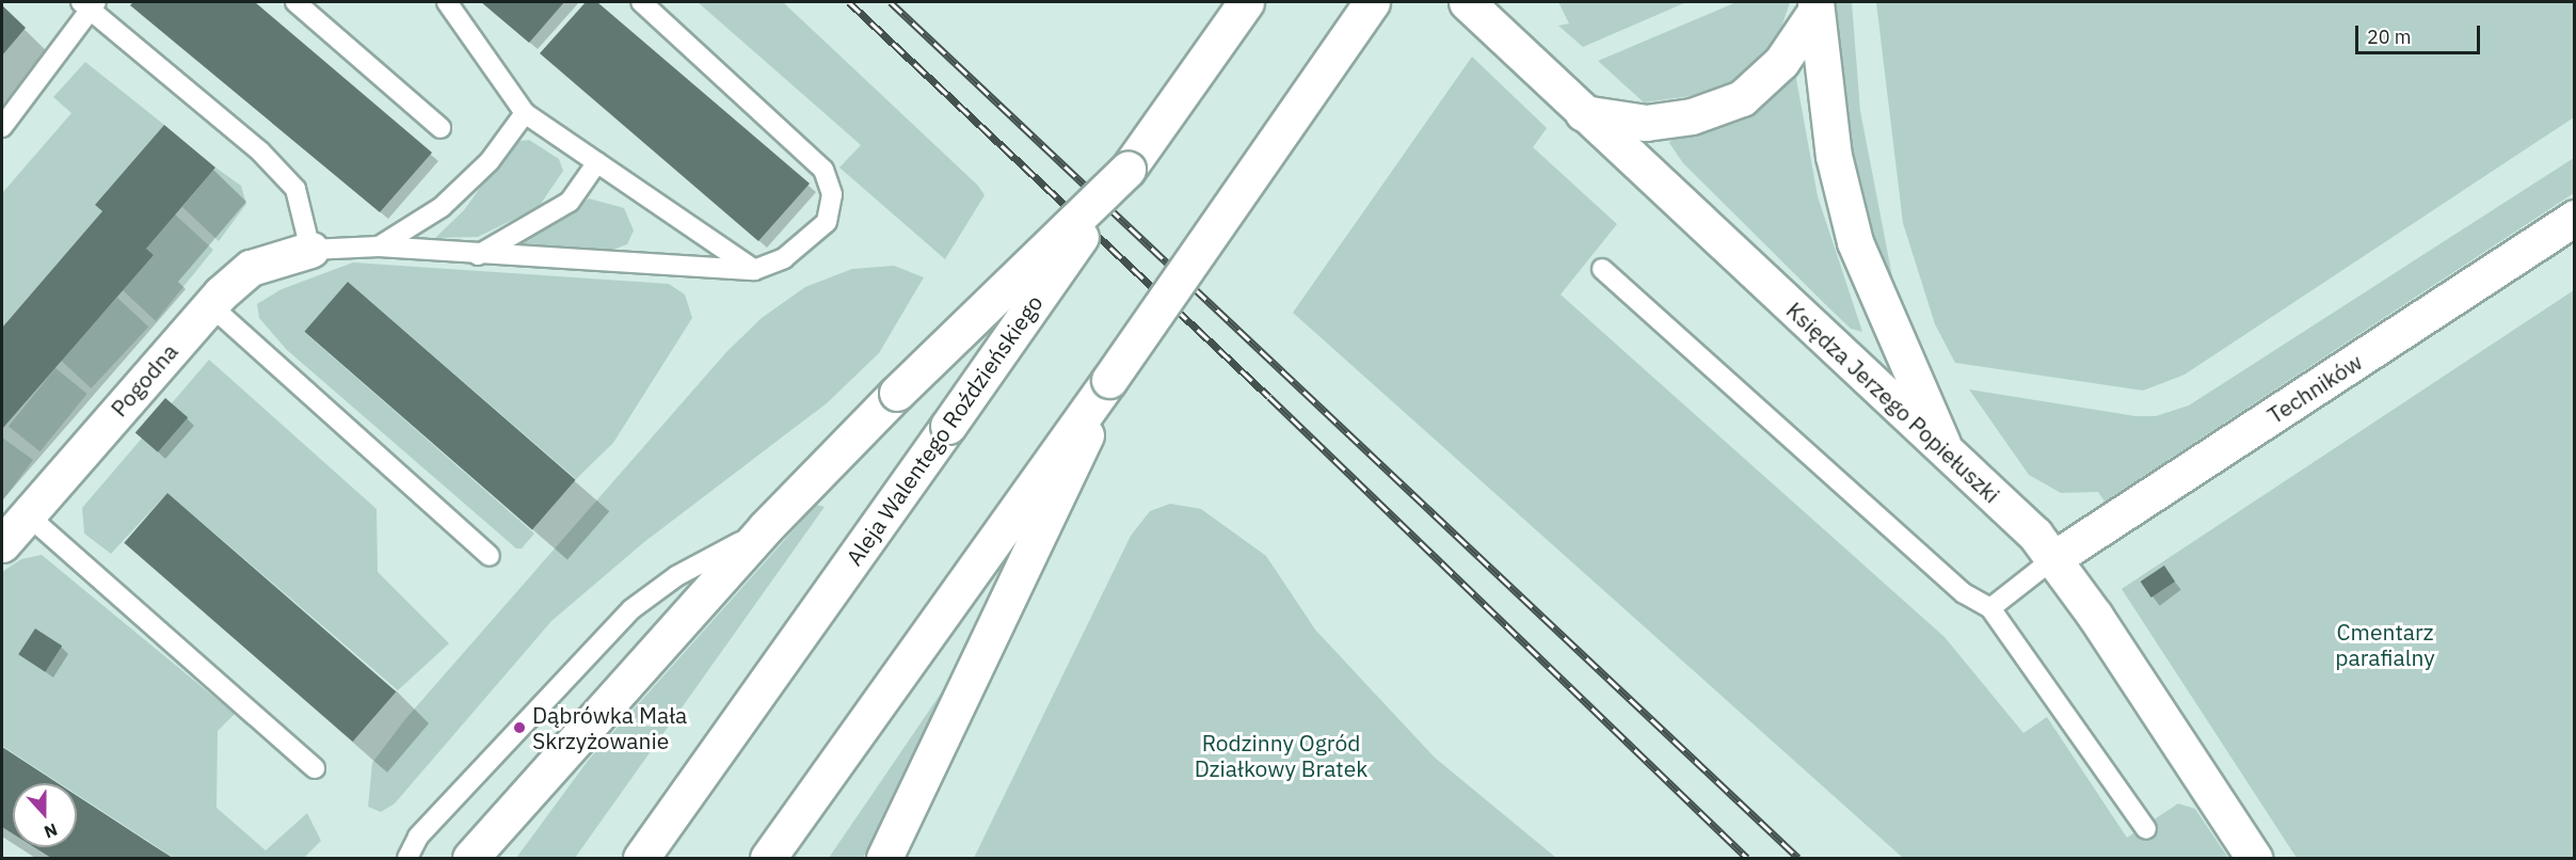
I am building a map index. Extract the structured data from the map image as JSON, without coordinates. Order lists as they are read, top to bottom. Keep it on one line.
{"streets":{"main road":["Pogodna","Techników","Księdza Jerzego Popiełuszki","Aleja Walentego Roździeńskiego"]},"crossings":[["Techników","Księdza Jerzego Popiełuszki"]],"parks":["Cmentarz parafialny","Rodzinny Ogród Działkowy Bratek"],"places":["Dąbrówka Mała Skrzyżowanie"],"scale_bar":"20 m","north":"bottom"}
